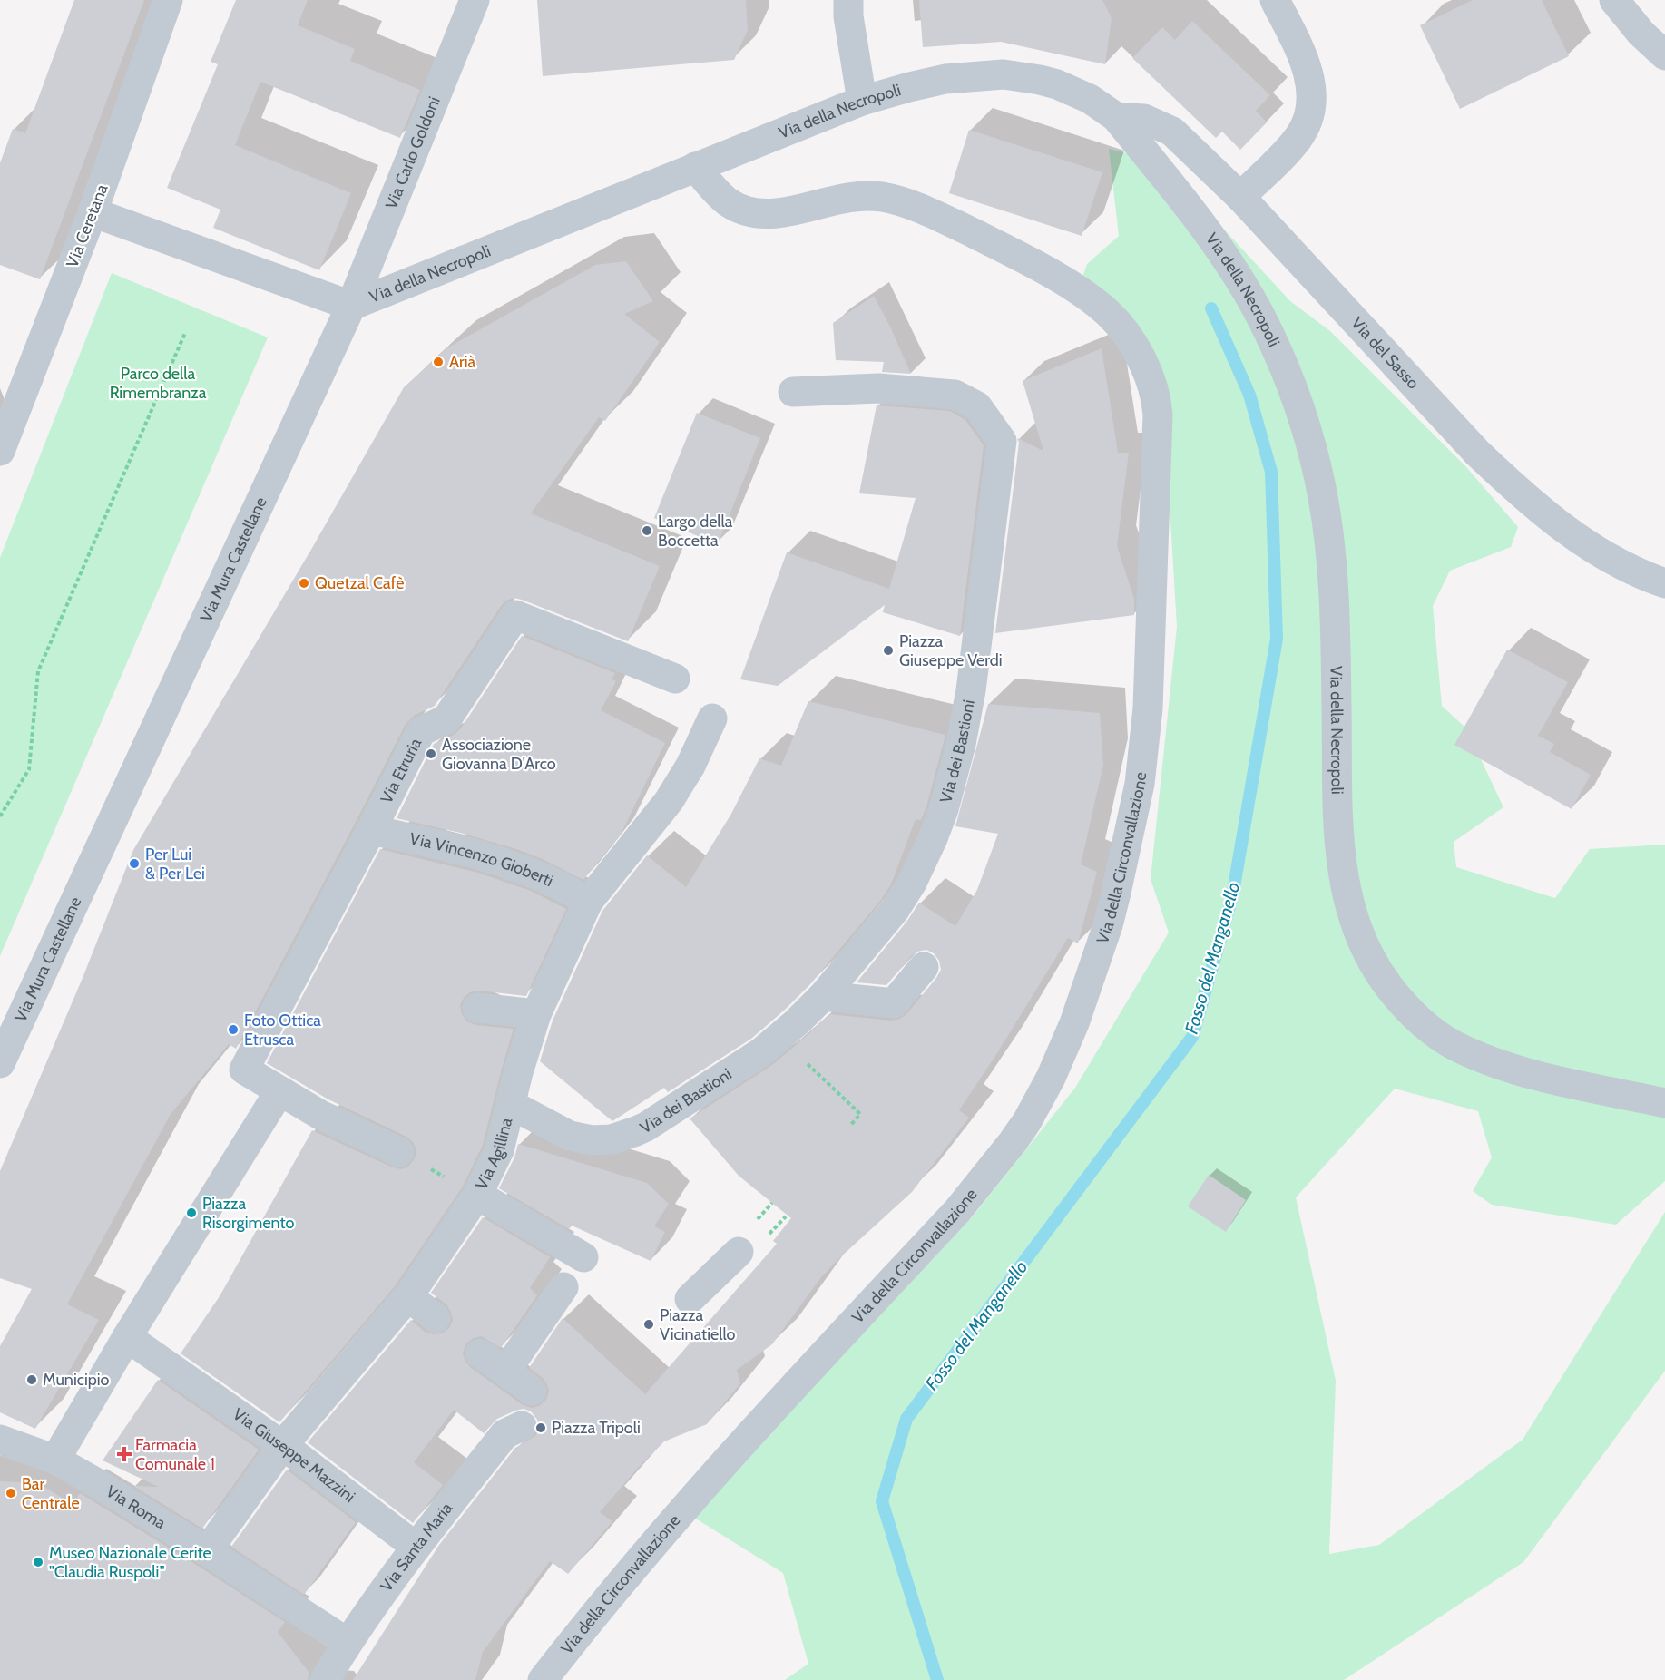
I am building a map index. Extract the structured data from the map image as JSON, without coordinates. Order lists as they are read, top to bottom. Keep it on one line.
{"streets":{"street":["Via della Necropoli","Via Carlo Goldoni","Via Ceretana","Via del Sasso","Via Mura Castellane","Via dei Bastioni","Via Etruria","Via della Circonvallazione","Via Vincenzo Gioberti","Via Agillina","Via Giuseppe Mazzini","Via Roma","Via Santa Maria"]},"crossings":[["Via della Necropoli","Via Carlo Goldoni"],["Via della Necropoli","Via del Sasso"],["Via della Necropoli","Via Mura Castellane"],["Via della Necropoli","Via della Circonvallazione"],["Via Carlo Goldoni","Via Mura Castellane"],["Via dei Bastioni","Via Agillina"],["Via Etruria","Via Vincenzo Gioberti"],["Via Vincenzo Gioberti","Via Agillina"],["Via Agillina","Via Giuseppe Mazzini"],["Via Agillina","Via Roma"],["Via Giuseppe Mazzini","Via Santa Maria"],["Via Roma","Via Santa Maria"]],"water":["Fosso del Manganello"],"parks":["Parco della Rimembranza"],"places":{"other":["Arià","Largo della Boccetta","Quetzal Cafè","Piazza Giuseppe Verdi","Associazione Giovanna D'Arco","Per Lui & Per Lei","Foto Ottica Etrusca","Piazza Risorgimento","Piazza Vicinatiello","Municipio","Piazza Tripoli","Bar Centrale","Museo Nazionale Cerite \"Claudia Ruspoli\""],"health":["Farmacia Comunale 1"]}}
